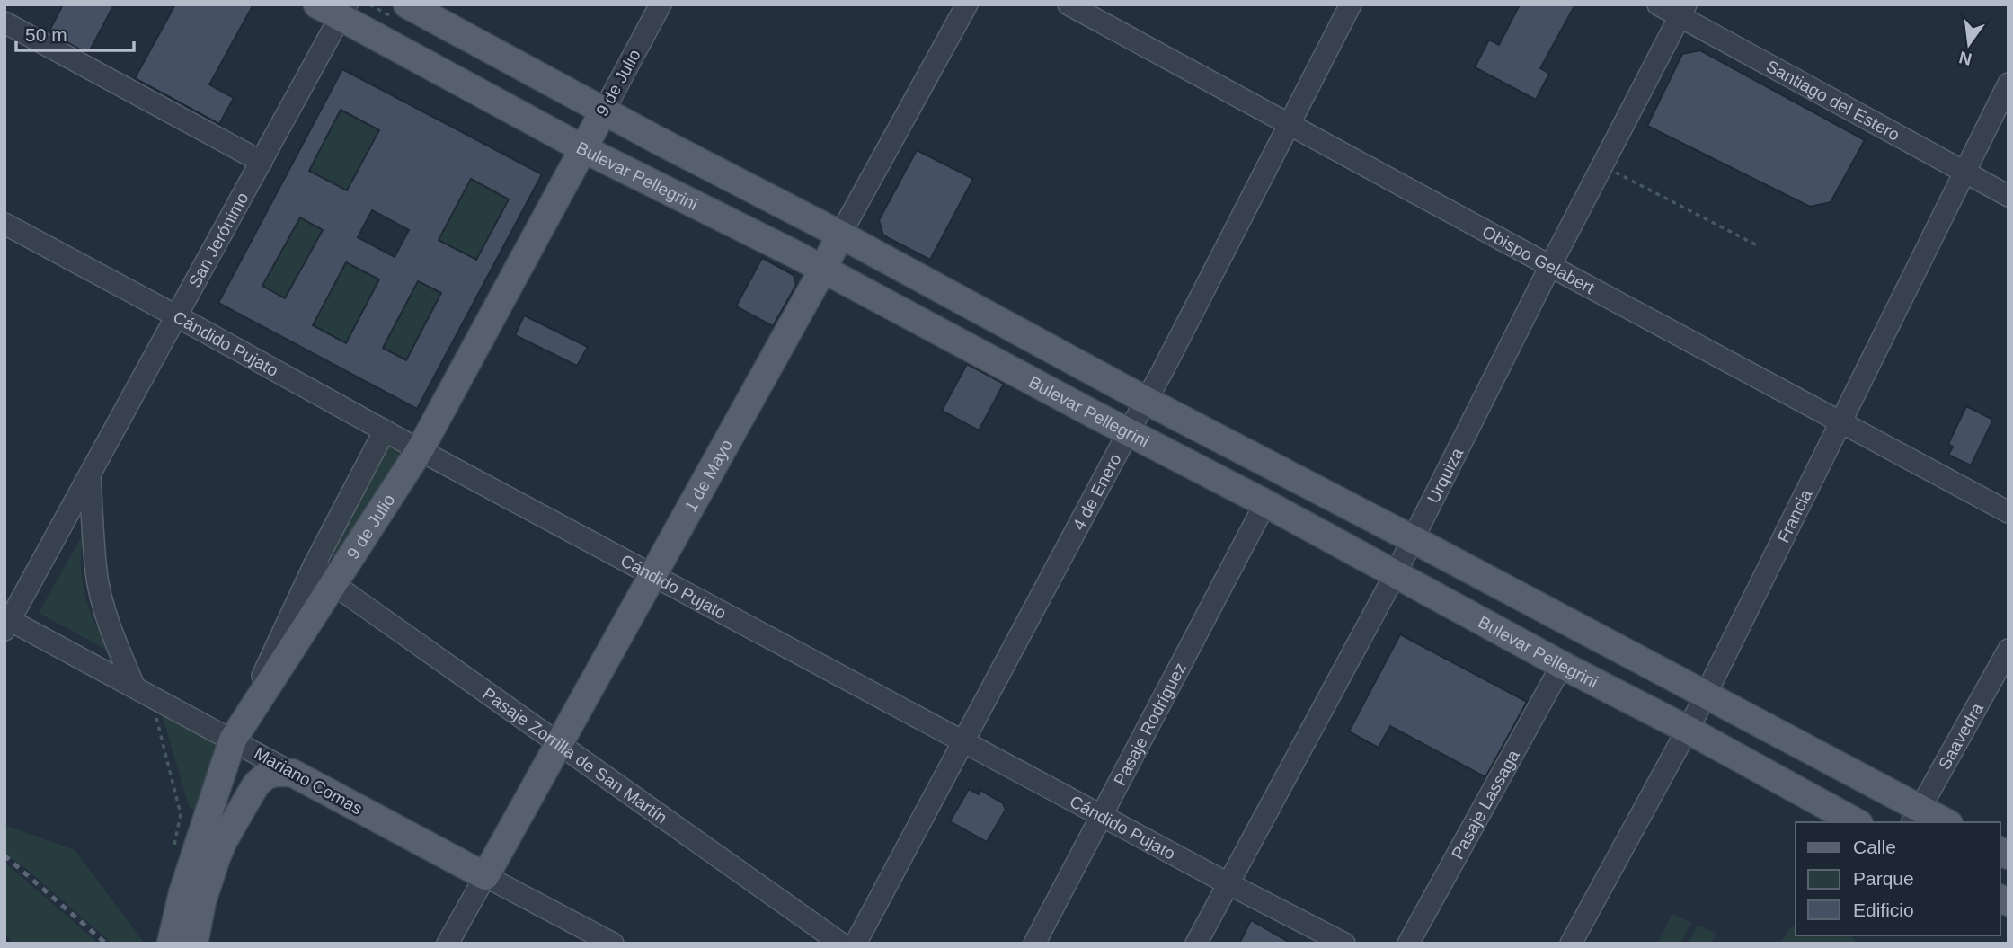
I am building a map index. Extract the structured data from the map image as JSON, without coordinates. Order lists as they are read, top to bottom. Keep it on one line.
{"streets":{"main road":["9 de Julio","Bulevar Pellegrini","1 de Mayo","Mariano Comas"],"street":["Santiago del Estero","San Jerónimo","Obispo Gelabert","Cándido Pujato","Urquiza","4 de Enero","Francia","Pasaje Rodríguez","Saavedra","Pasaje Zorrilla de San Martín","Pasaje Lassaga"]},"crossings":[["9 de Julio","Bulevar Pellegrini"],["9 de Julio","Cándido Pujato"],["9 de Julio","Pasaje Zorrilla de San Martín"],["9 de Julio","Mariano Comas"],["Santiago del Estero","Urquiza"],["Santiago del Estero","Francia"],["Bulevar Pellegrini","San Jerónimo"],["Bulevar Pellegrini","1 de Mayo"],["Bulevar Pellegrini","Urquiza"],["Bulevar Pellegrini","4 de Enero"],["Bulevar Pellegrini","Francia"],["Bulevar Pellegrini","Pasaje Rodríguez"],["Bulevar Pellegrini","Saavedra"],["Bulevar Pellegrini","Pasaje Lassaga"],["San Jerónimo","Cándido Pujato"],["San Jerónimo","Mariano Comas"],["Obispo Gelabert","Urquiza"],["Obispo Gelabert","4 de Enero"],["Obispo Gelabert","Francia"],["Cándido Pujato","1 de Mayo"],["Cándido Pujato","Urquiza"],["Cándido Pujato","4 de Enero"],["Cándido Pujato","Pasaje Rodríguez"],["1 de Mayo","Pasaje Zorrilla de San Martín"],["1 de Mayo","Mariano Comas"]],"legend":["Calle","Parque","Edificio"],"scale_bar":"50 m","north":"bottom"}
